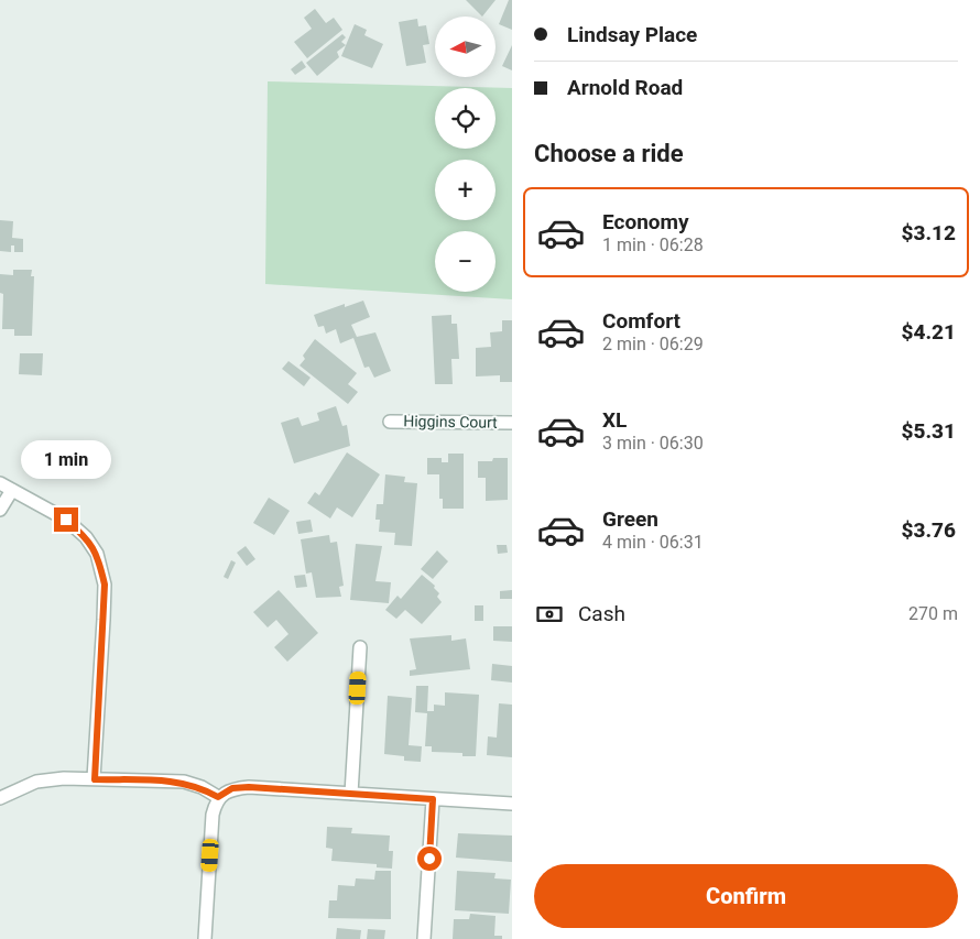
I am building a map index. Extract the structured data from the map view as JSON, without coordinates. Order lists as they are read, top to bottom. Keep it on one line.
{"streets":{"street":["Higgins Court"]},"north":"left","page":{"banner":["Lindsay Place","Arnold Road"],"map_buttons":["+","−"],"heading":"Choose a ride","list":[{"name":"Economy","note":"1 min · 06:28","value":"$3.12"},{"name":"Comfort","note":"2 min · 06:29","value":"$4.21"},{"name":"XL","note":"3 min · 06:30","value":"$5.31"},{"name":"Green","note":"4 min · 06:31","value":"$3.76"}],"bubble":"1 min","pay":["Cash","270 m"],"buttons":"Confirm"}}
